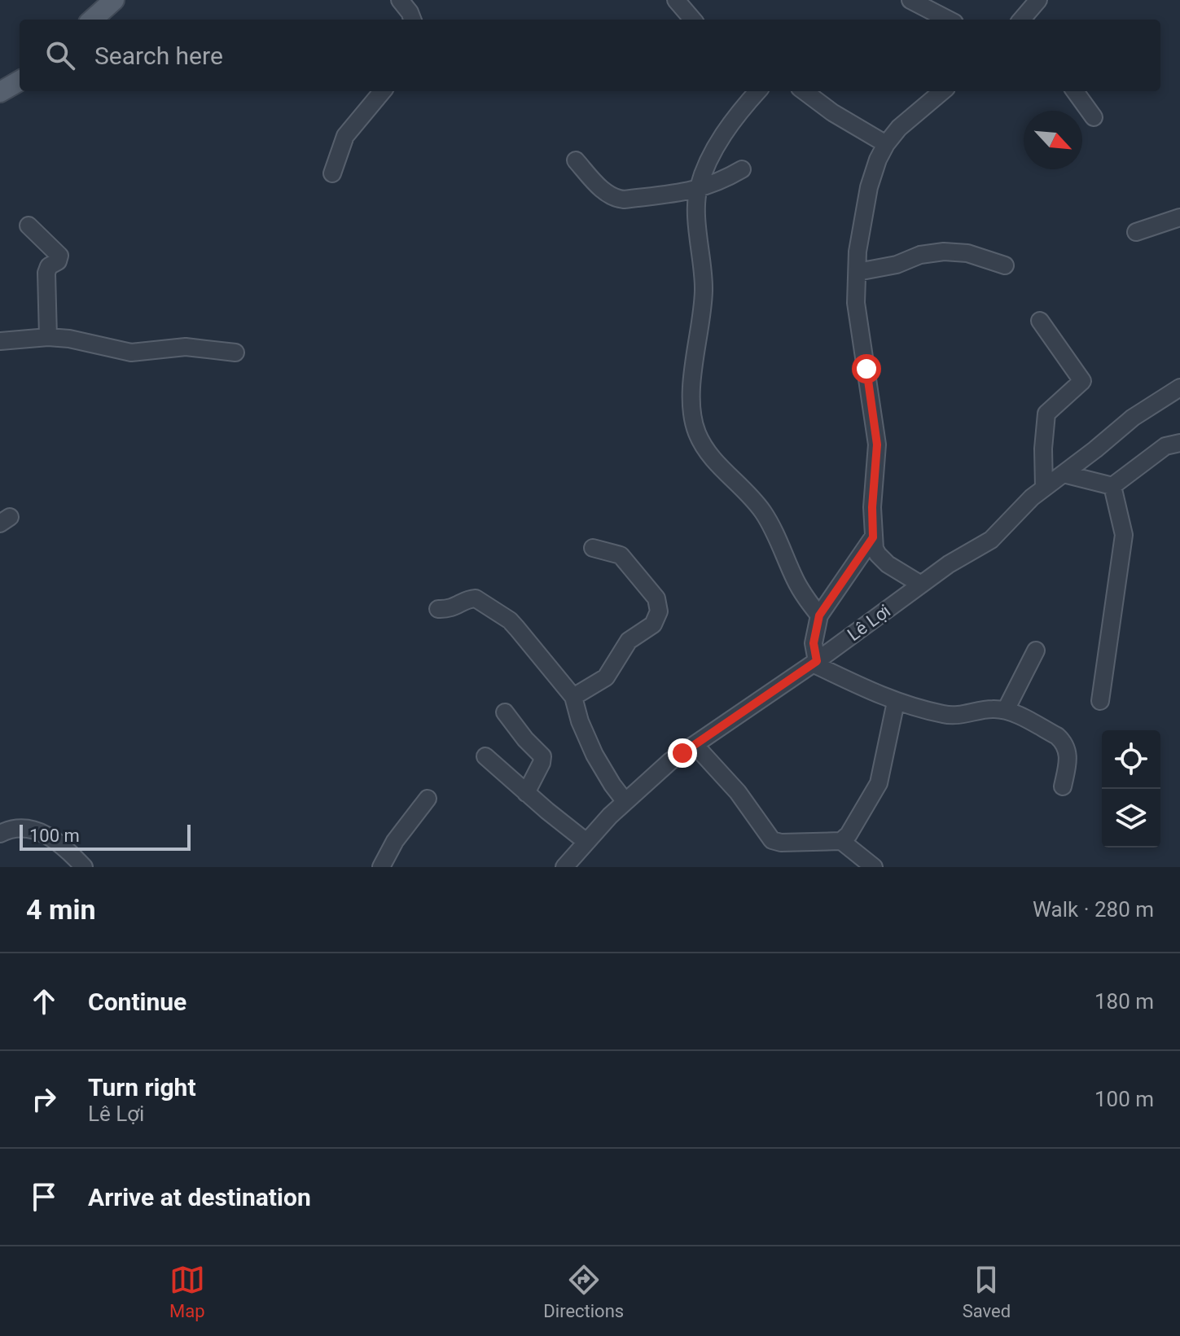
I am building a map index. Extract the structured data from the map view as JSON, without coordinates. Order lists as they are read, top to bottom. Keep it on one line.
{"streets":{"street":["Lê Lợi"]},"scale_bar":"100 m","north":"bottom right","page":{"search":"Search here","scale":"100 m","heading":["4 min","Walk · 280 m"],"list":[["Continue","180 m"],["Turn right","Lê Lợi","100 m"],"Arrive at destination"],"nav":["Map","Directions","Saved"]}}
